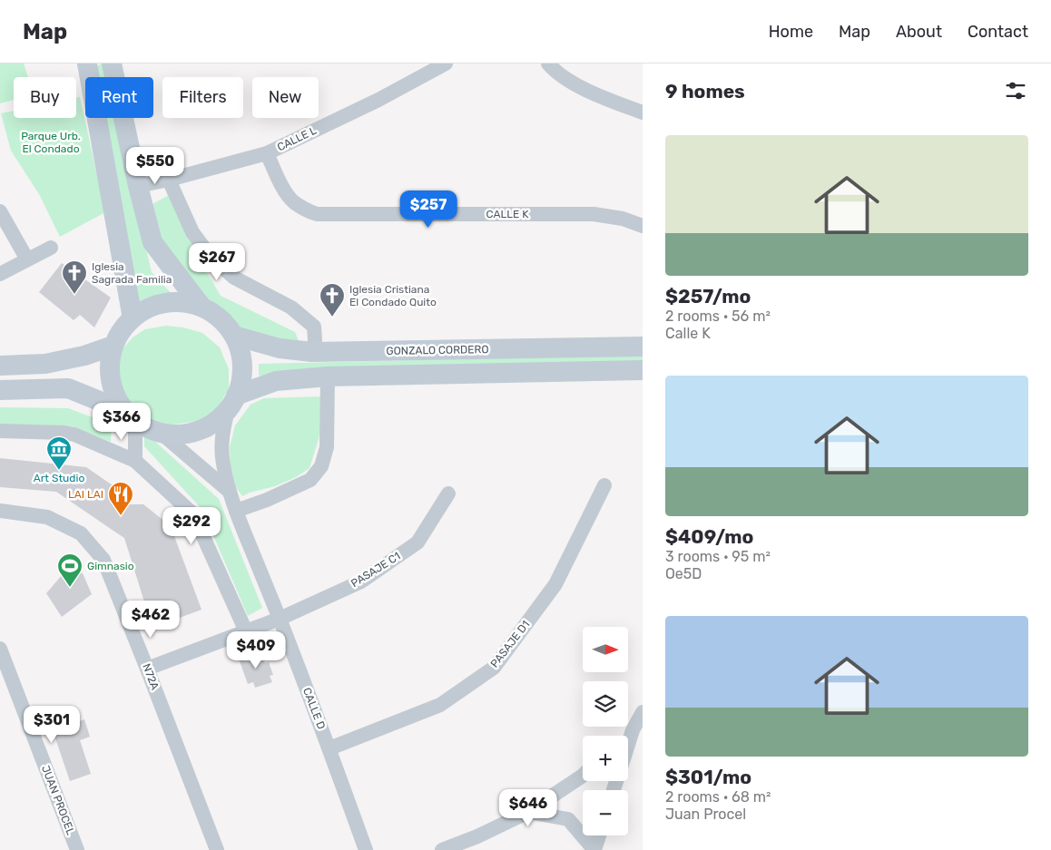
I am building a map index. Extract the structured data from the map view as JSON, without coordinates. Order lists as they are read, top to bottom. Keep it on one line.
{"streets":{"street":["CALLE L","CALLE K","GONZALO CORDERO","PASAJE C1","PASAJE D1","N72A","CALLE D","JUAN PROCEL"]},"crossings":[["CALLE L","CALLE K"],["GONZALO CORDERO","CALLE D"],["PASAJE C1","N72A"],["PASAJE C1","CALLE D"],["PASAJE D1","CALLE D"]],"parks":["Parque Urb. El Condado"],"places":{"church":["Iglesia Sagrada Familia","Iglesia Cristiana El Condado Quito"],"museum":["Art Studio"],"restaurant":["LAI LAI"],"sports":["Gimnasio"]},"north":"right","page":{"header":"Map","nav":["Home","Map","About","Contact"],"heading":"9 homes","chip":["Buy","Rent","Filters","New"],"list":[{"name":"$257/mo","note":"2 rooms · 56 m² · Calle K"},{"name":"$409/mo","note":"3 rooms · 95 m² · Oe5D"},{"name":"$301/mo","note":"2 rooms · 68 m² · Juan Procel"}],"price":["$550","$257","$267","$366","$292","$462","$409","$301","$646"],"map_buttons":["+","−"]}}
